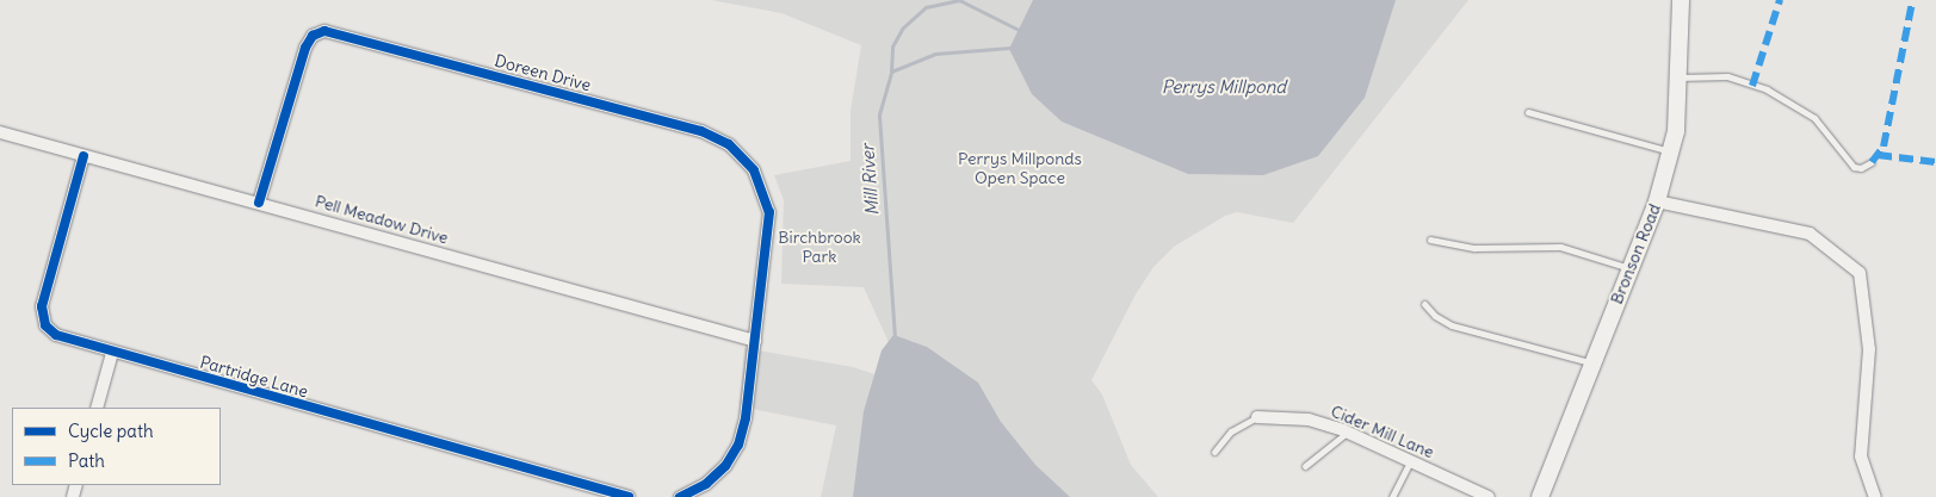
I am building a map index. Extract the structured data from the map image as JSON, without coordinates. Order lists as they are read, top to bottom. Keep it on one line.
{"streets":{"main road":["Bronson Road"],"street":["Doreen Drive","Pell Meadow Drive","Partridge Lane","Cider Mill Lane"]},"crossings":[["Doreen Drive","Pell Meadow Drive"],["Pell Meadow Drive","Partridge Lane"]],"water":["Perrys Millpond","Mill River"],"parks":["Perrys Millponds Open Space","Birchbrook Park"],"legend":["Cycle path","Path"]}
